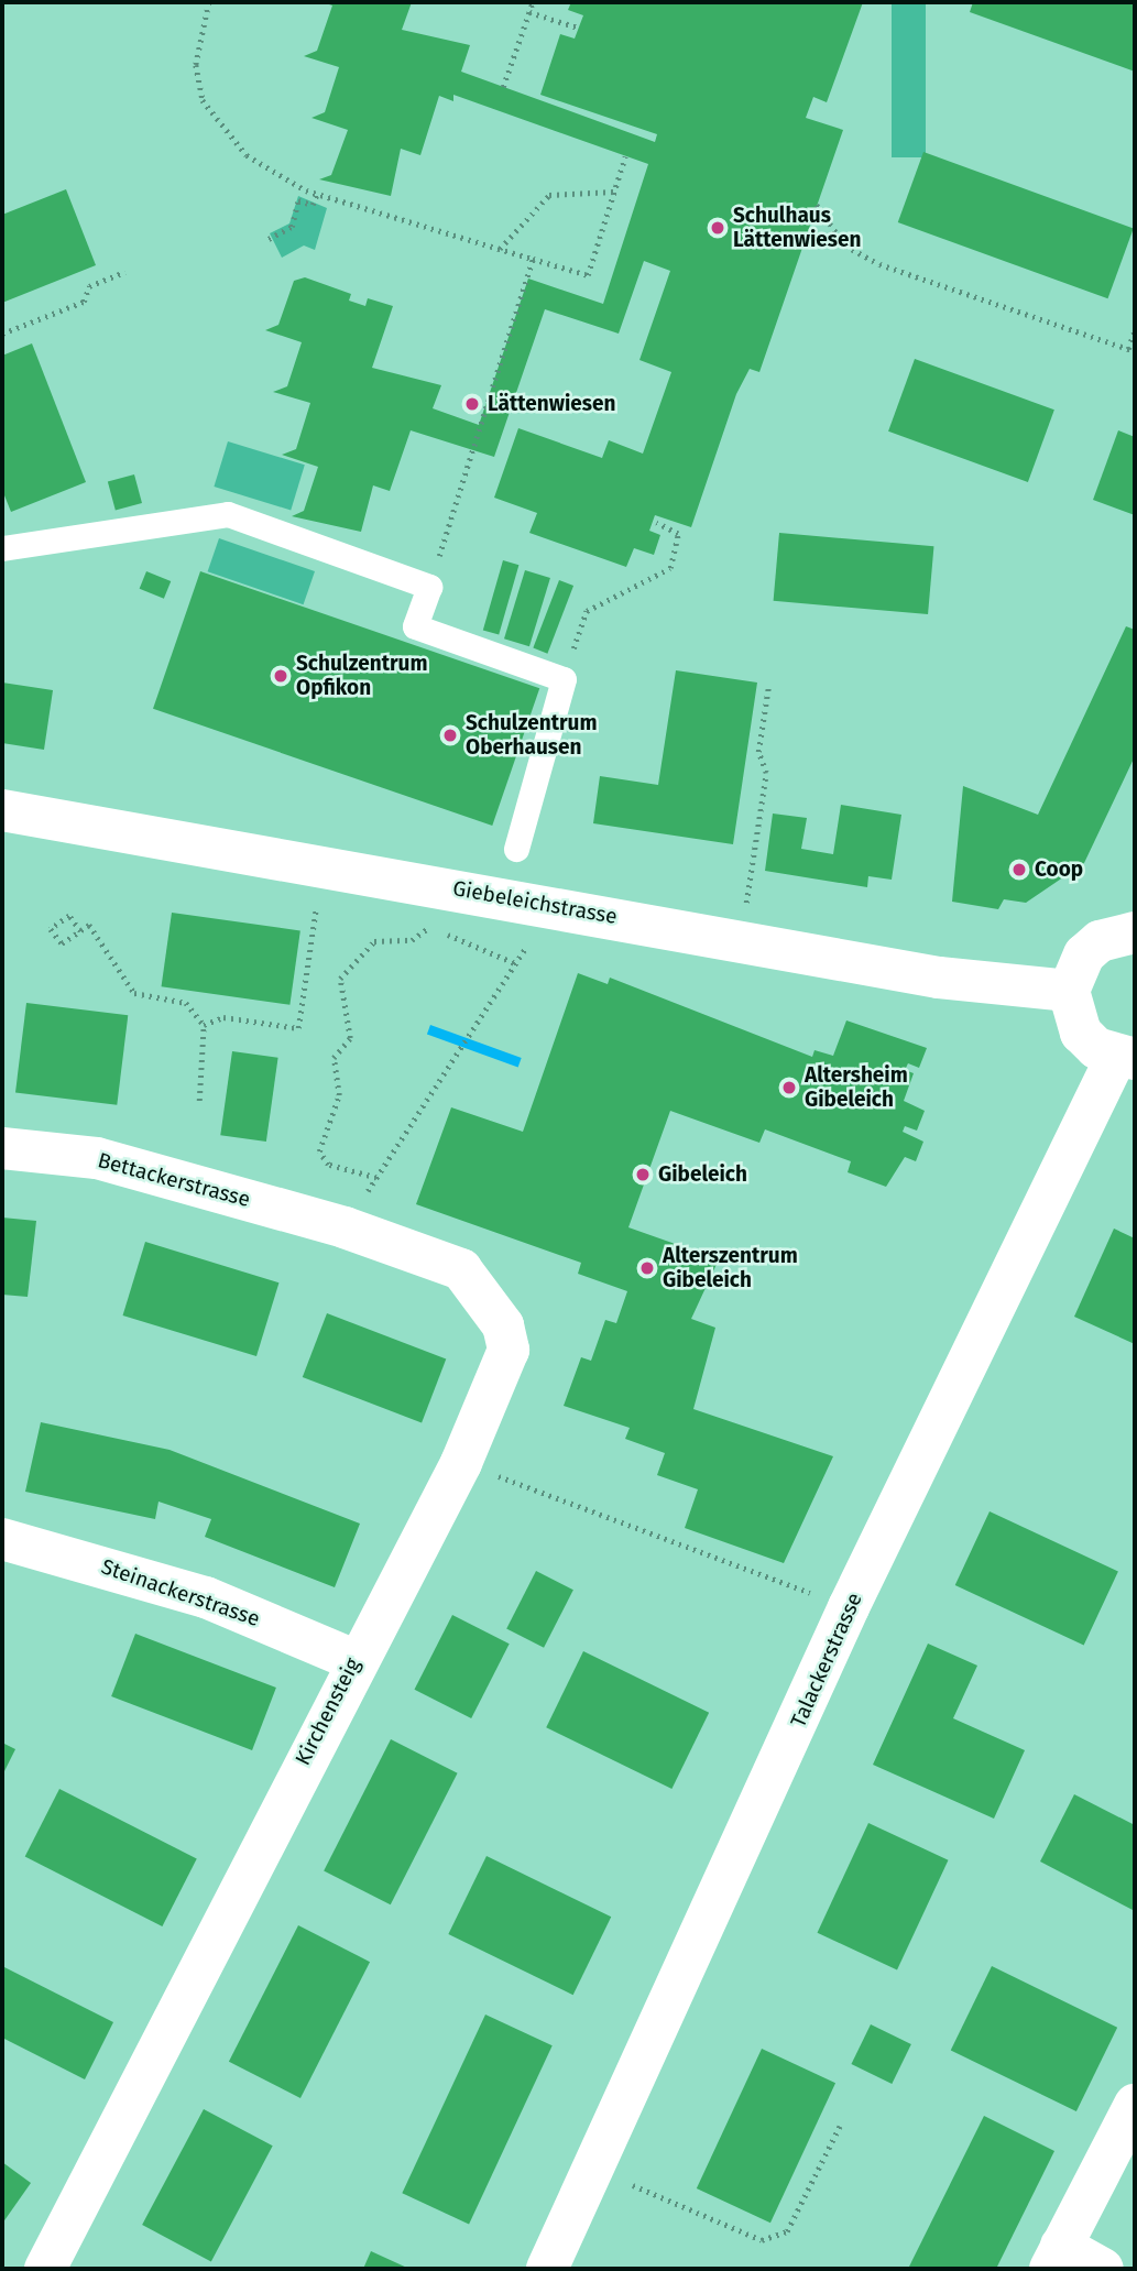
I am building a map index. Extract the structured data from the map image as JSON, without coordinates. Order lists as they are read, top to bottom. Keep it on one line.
{"streets":{"street":["Giebeleichstrasse","Bettackerstrasse","Steinackerstrasse","Talackerstrasse","Kirchensteig"]},"crossings":[["Bettackerstrasse","Kirchensteig"],["Steinackerstrasse","Kirchensteig"]],"places":["Schulhaus Lättenwiesen","Lättenwiesen","Schulzentrum Opfikon","Schulzentrum Oberhausen","Coop","Altersheim Gibeleich","Gibeleich","Alterszentrum Gibeleich"]}
